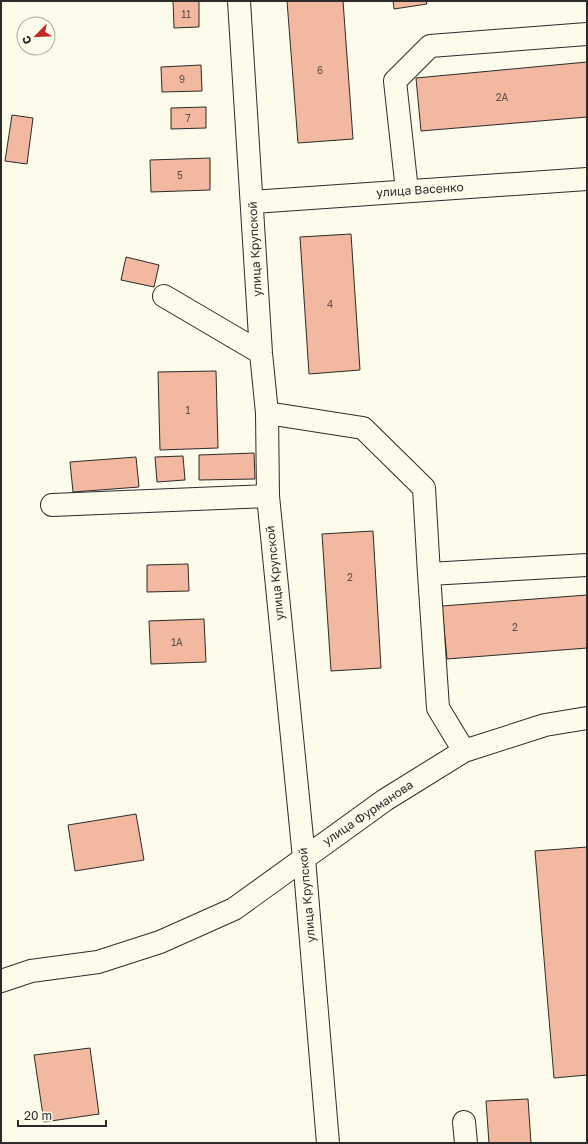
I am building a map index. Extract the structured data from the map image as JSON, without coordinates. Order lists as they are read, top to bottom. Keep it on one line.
{"streets":{"street":["улица Васенко","улица Крупской","улица Фурманова"]},"crossings":[["улица Васенко","улица Крупской"],["улица Крупской","улица Фурманова"]],"house_numbers":["11","6","9","2А","7","5","4","1","2","2","1А"],"scale_bar":"20 m","north":"bottom left"}
